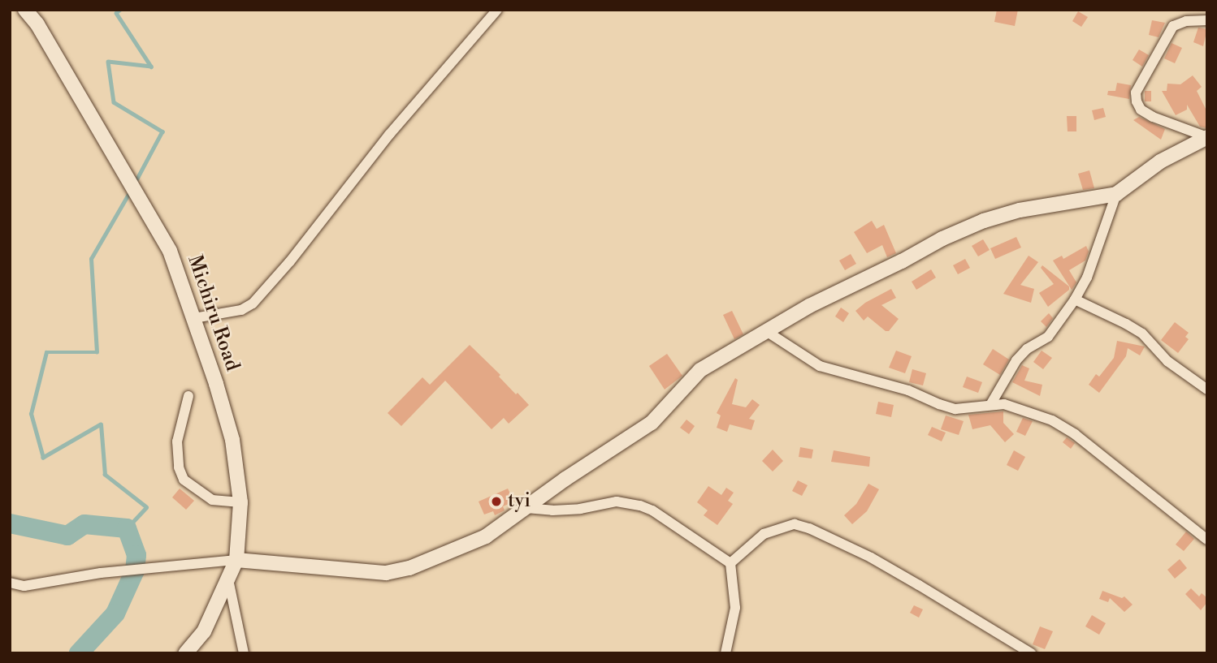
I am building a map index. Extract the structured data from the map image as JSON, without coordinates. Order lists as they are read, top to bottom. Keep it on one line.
{"streets":{"street":["Michiru Road"]},"places":["tyi"]}
